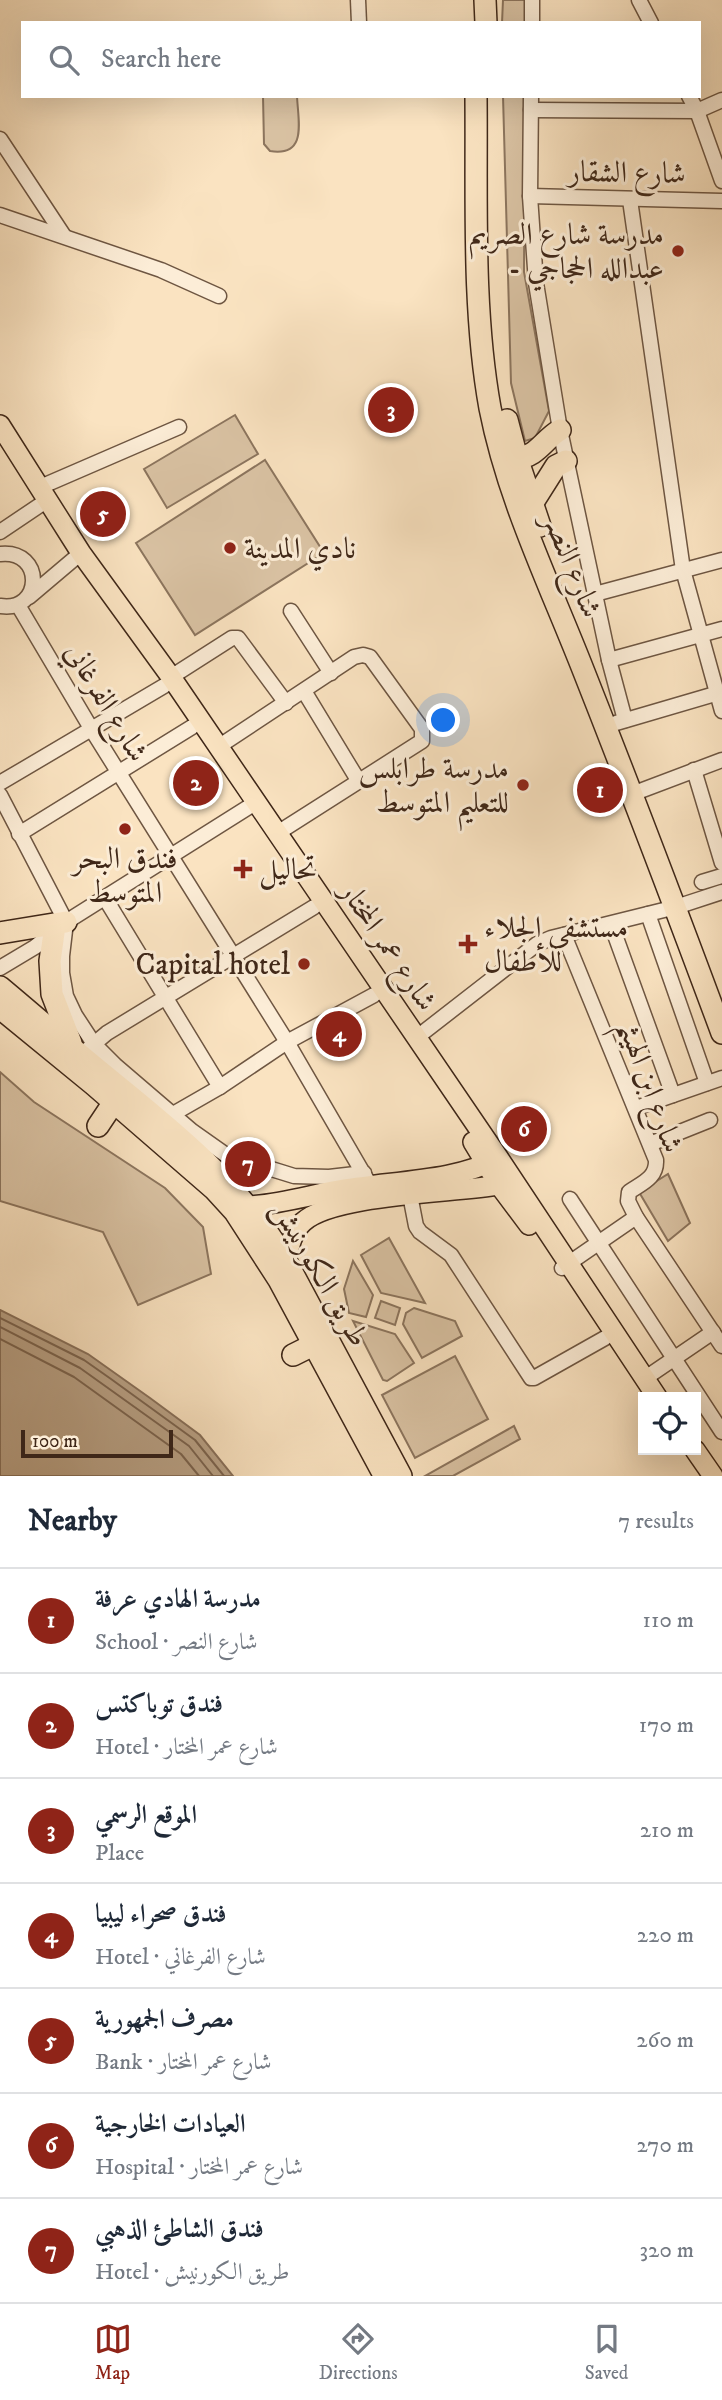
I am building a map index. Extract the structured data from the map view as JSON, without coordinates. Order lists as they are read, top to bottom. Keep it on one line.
{"streets":{"highway":["شارع النصر","طريق الكورنيش"],"main road":["شارع عمر المختار"],"street":["شارع الشقار","شارع الفرغاني","شارع ابن الهيثم"]},"places":{"other":["مدرسة شارع الصريم - عبدالله الحجاجي","نادي المدينة","مدرسة طرابلس للتعليم المتوسط","فندق البحر المتوسط","Capital hotel"],"health":["تحاليل","مستشفى الجلاء للأطفال"]},"scale_bar":"100 m","page":{"search":"Search here","pins":["3","5","2","1","4","6","7"],"scale":"100 m","heading":["Nearby","7 results"],"list":[{"mark":"1","name":"مدرسة الهادي عرفة","note":"School · شارع النصر","value":"110 m"},{"mark":"2","name":"فندق توباكتس","note":"Hotel · شارع عمر المختار","value":"170 m"},{"mark":"3","name":"الموقع الرسمي","note":"Place","value":"210 m"},{"mark":"4","name":"فندق صحراء ليبيا","note":"Hotel · شارع الفرغاني","value":"220 m"},{"mark":"5","name":"مصرف الجمهورية","note":"Bank · شارع عمر المختار","value":"260 m"},{"mark":"6","name":"العيادات الخارجية","note":"Hospital · شارع عمر المختار","value":"270 m"},{"mark":"7","name":"فندق الشاطئ الذهبي","note":"Hotel · طريق الكورنيش","value":"320 m"}],"nav":["Map","Directions","Saved"]}}
